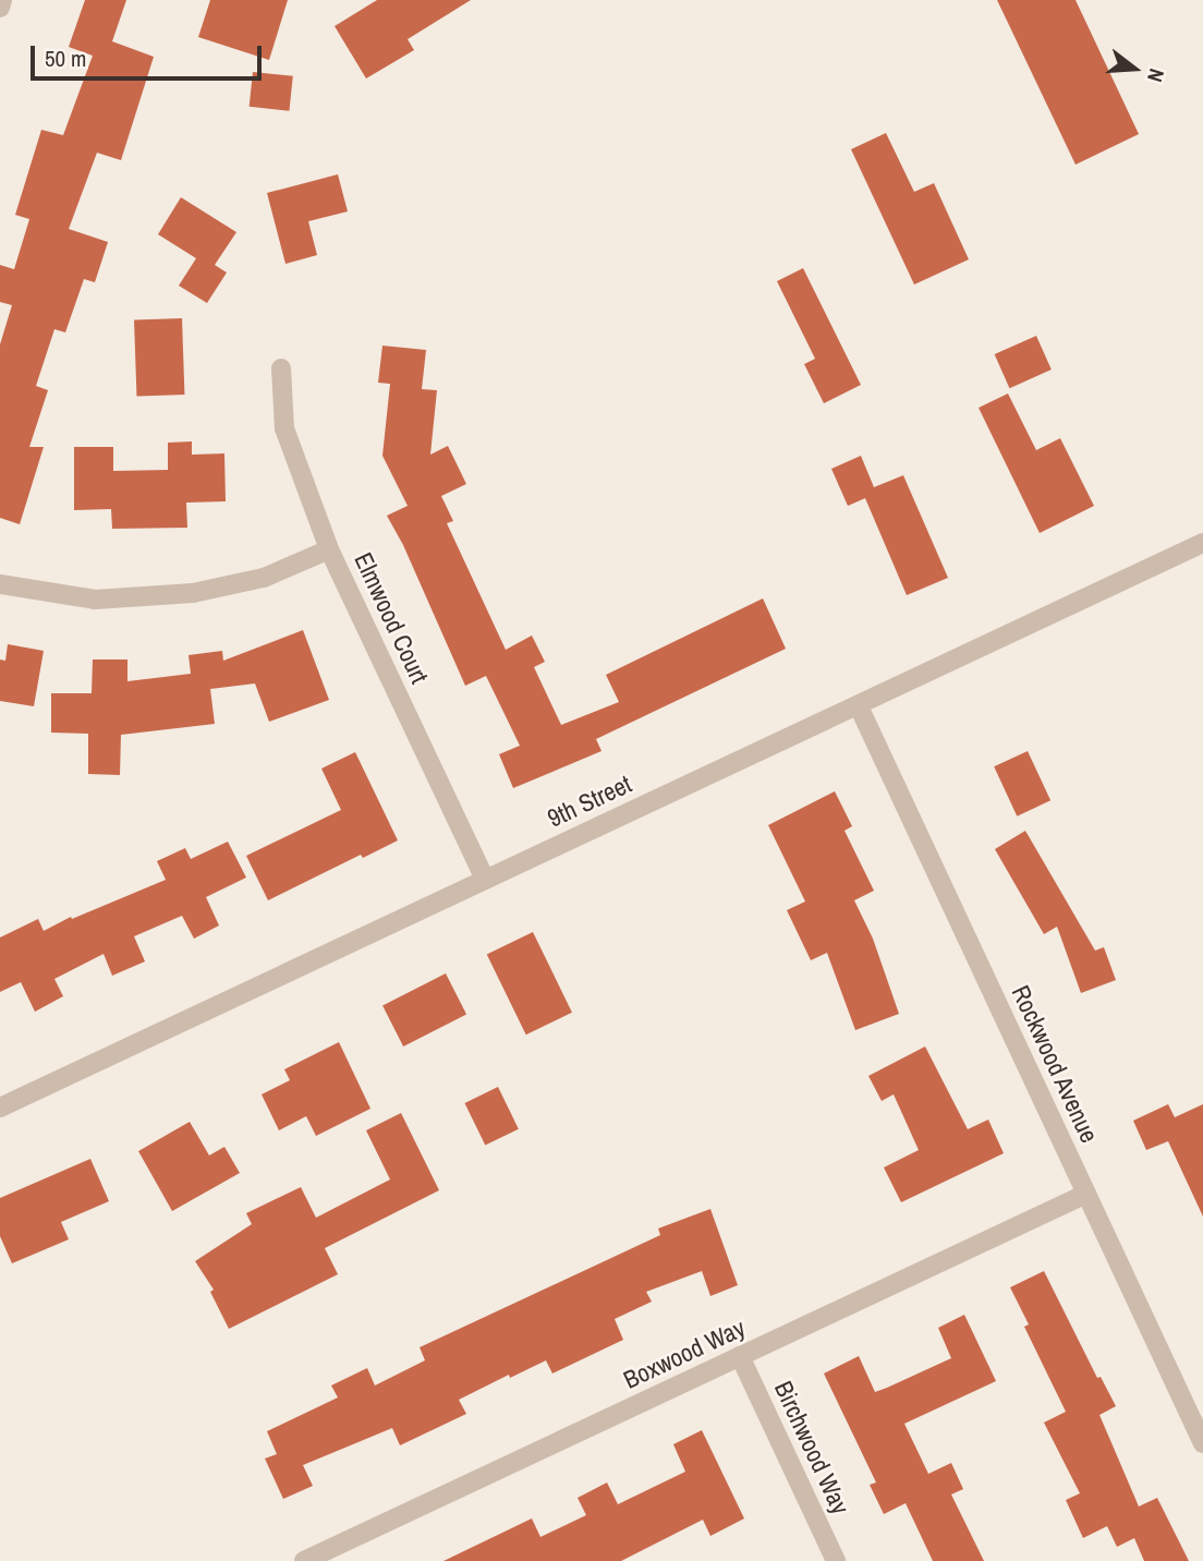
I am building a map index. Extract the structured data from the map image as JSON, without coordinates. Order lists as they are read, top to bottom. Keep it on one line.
{"streets":{"street":["Elmwood Court","9th Street","Rockwood Avenue","Boxwood Way","Birchwood Way"]},"crossings":[["Elmwood Court","9th Street"],["9th Street","Rockwood Avenue"],["Rockwood Avenue","Boxwood Way"],["Boxwood Way","Birchwood Way"]],"scale_bar":"50 m","north":"right"}
